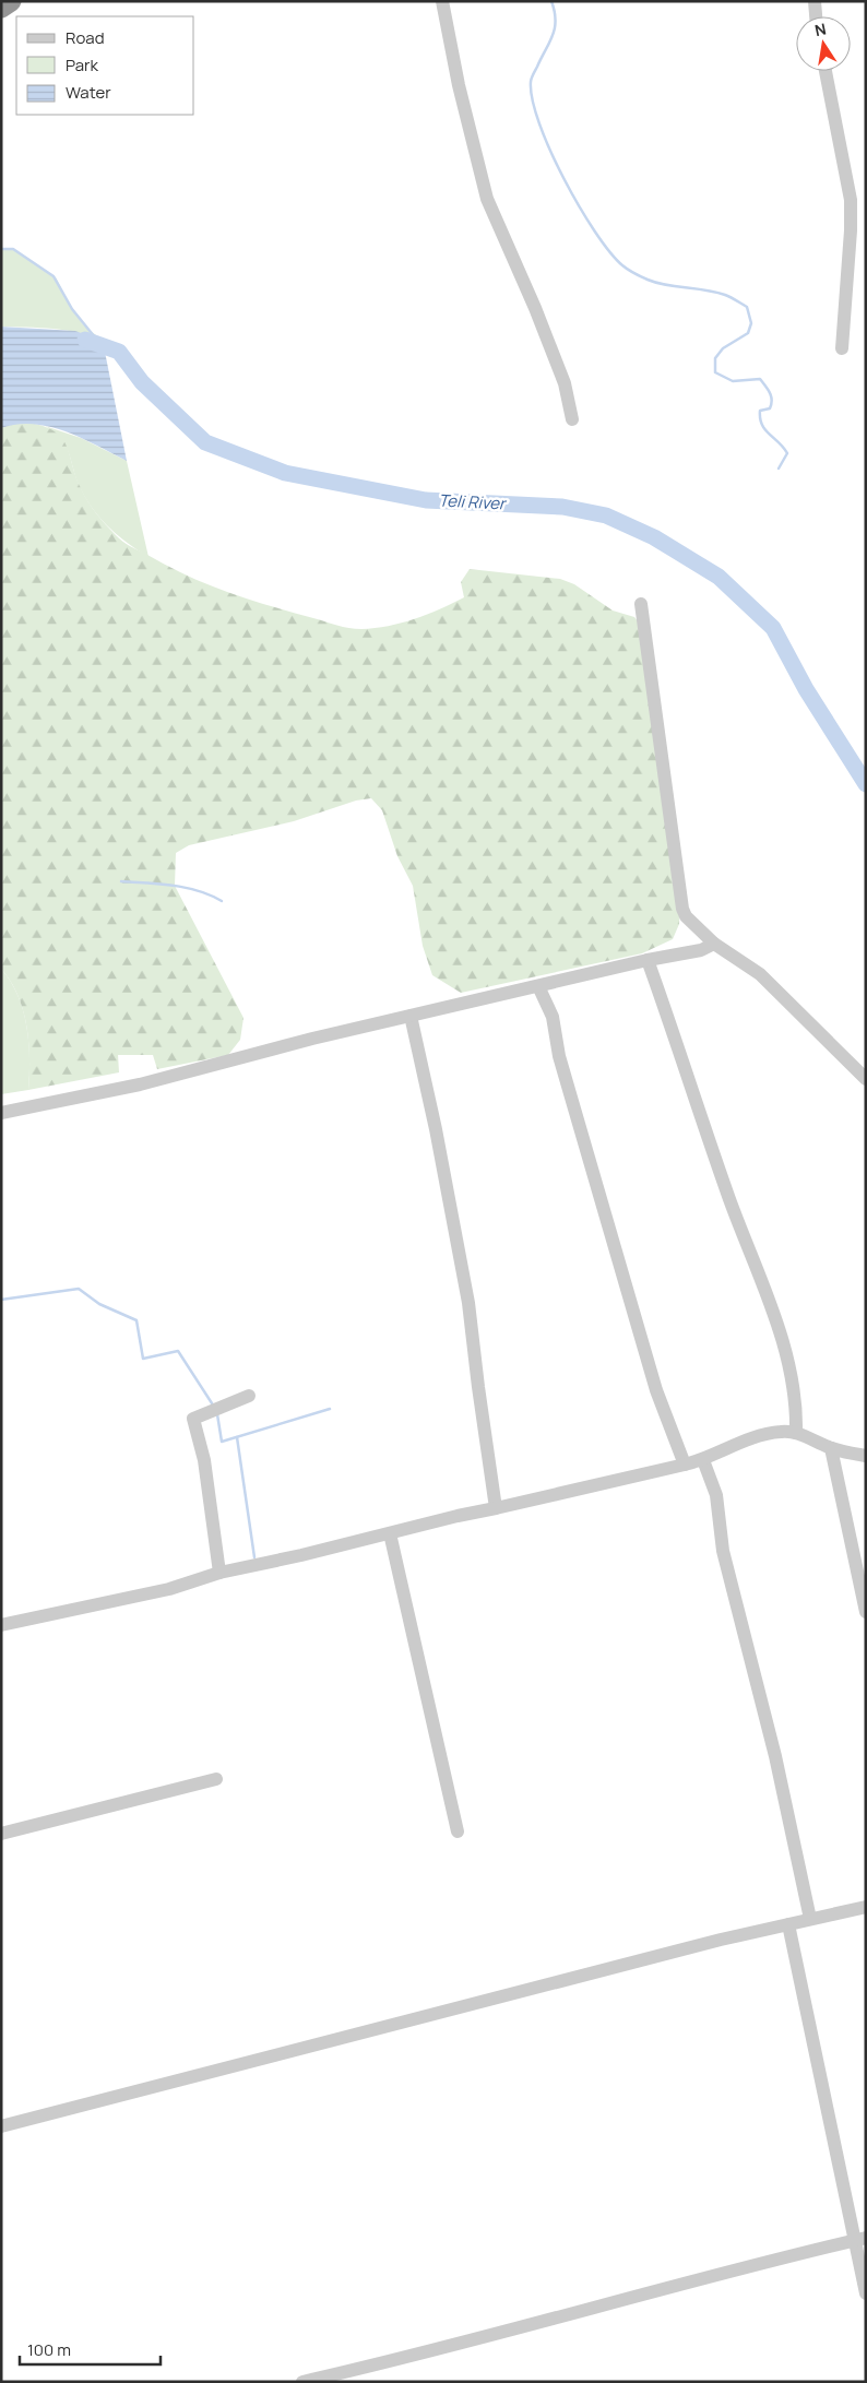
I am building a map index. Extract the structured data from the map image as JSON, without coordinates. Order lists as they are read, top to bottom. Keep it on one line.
{"water":["Teli River"],"legend":["Road","Park","Water"],"scale_bar":"100 m","north":"top"}
